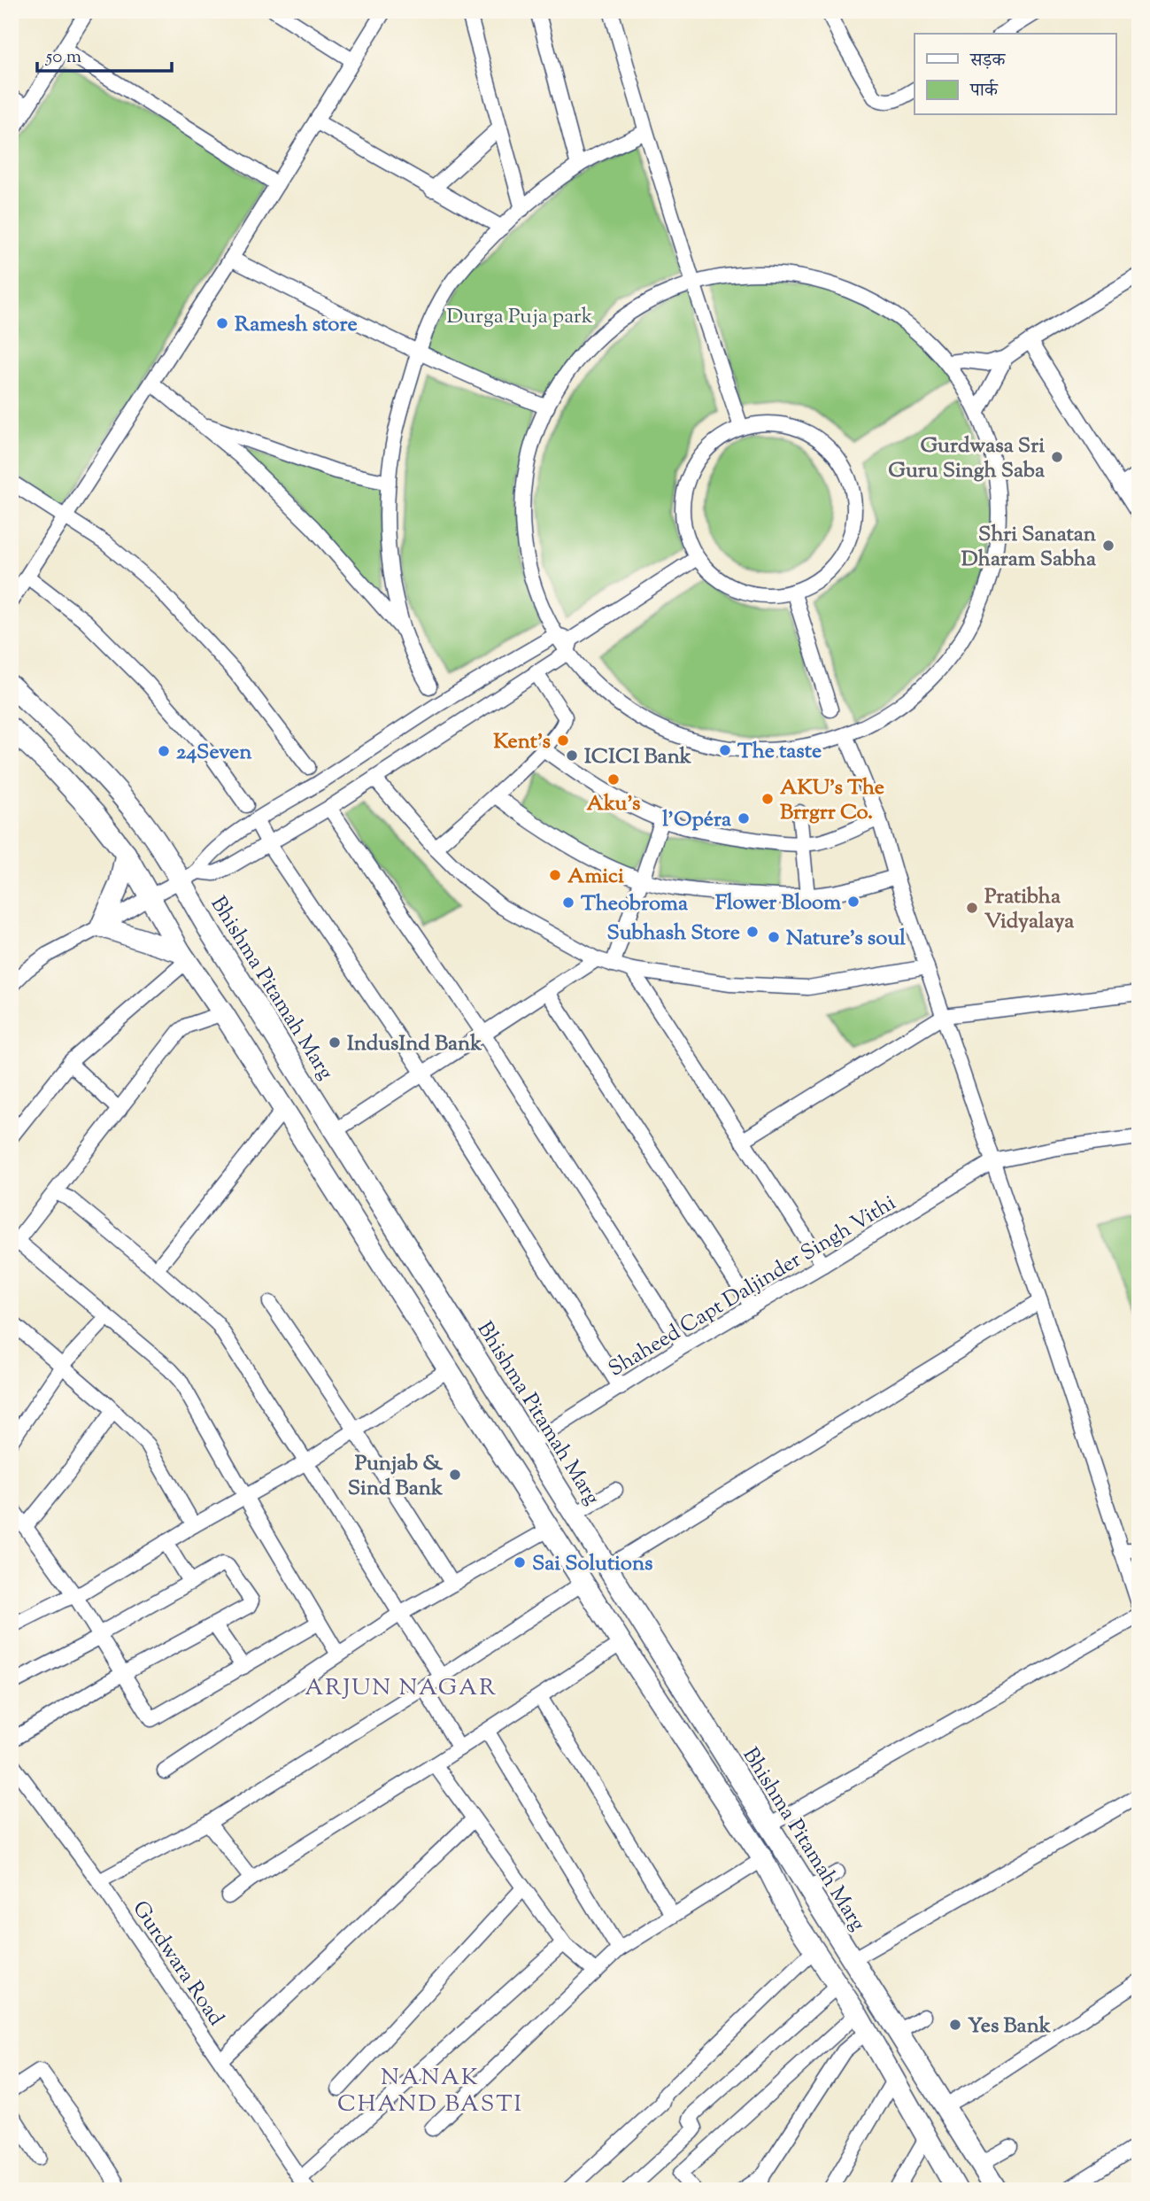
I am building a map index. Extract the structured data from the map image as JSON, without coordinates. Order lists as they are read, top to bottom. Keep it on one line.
{"streets":{"main road":["Bhishma Pitamah Marg"],"street":["Shaheed Capt Daljinder Singh Vithi","Gurdwara Road"]},"crossings":[["Bhishma Pitamah Marg","Shaheed Capt Daljinder Singh Vithi"]],"districts":["ARJUN NAGAR","NANAK CHAND BASTI"],"parks":["Durga Puja park"],"places":["Ramesh store","Gurdwasa Sri Guru Singh Saba","Shri Sanatan Dharam Sabha","Kent's","The taste","24Seven","ICICI Bank","Aku's","AKU’s The Brrgrr Co.","l'Opéra","Amici","Flower Bloom","Theobroma","Pratibha Vidyalaya","Subhash Store","Nature's soul","IndusInd Bank","Punjab & Sind Bank","Sai Solutions","Yes Bank"],"legend":["सड़क","पार्क"],"scale_bar":"50 m"}
